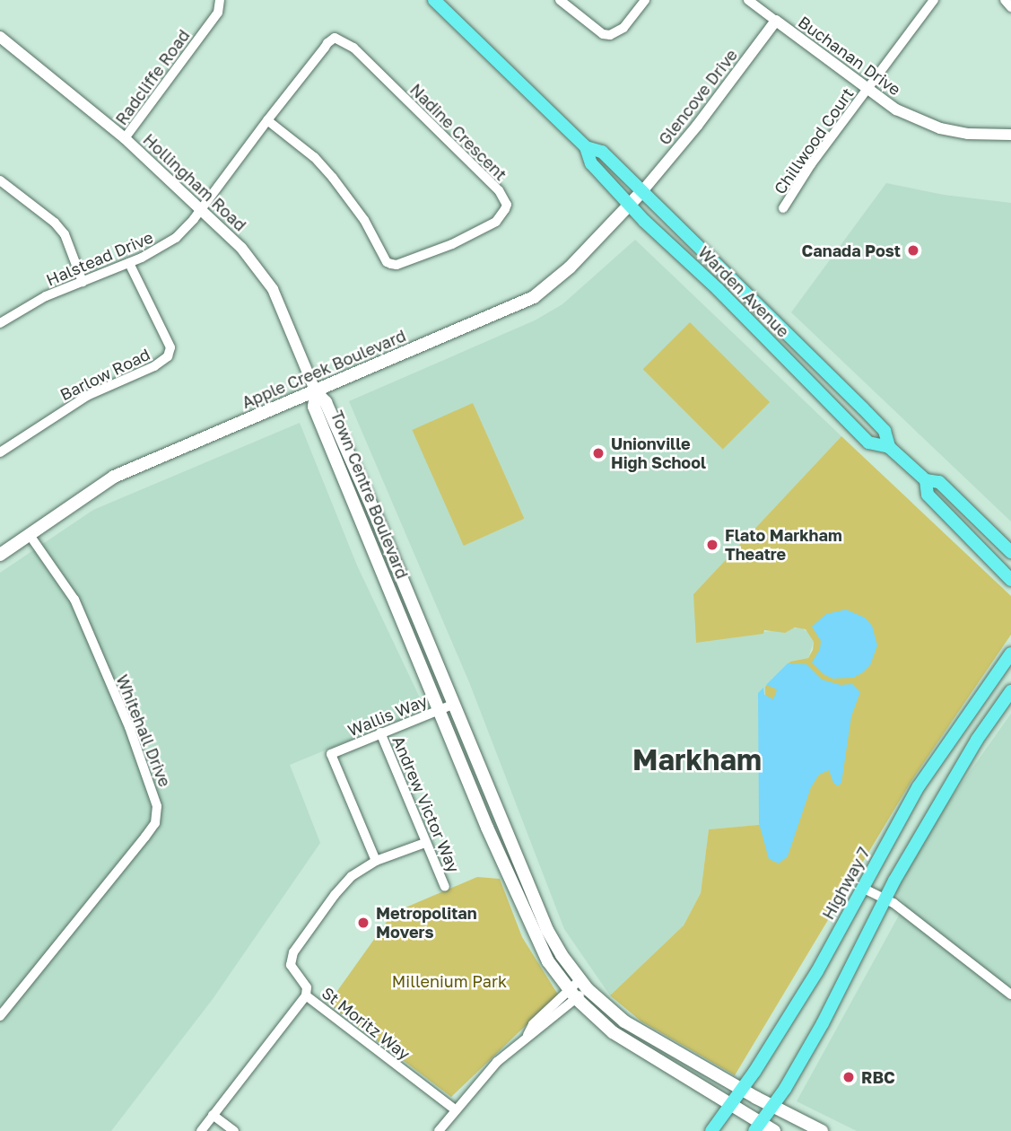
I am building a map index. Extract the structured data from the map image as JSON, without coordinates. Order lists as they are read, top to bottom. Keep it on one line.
{"streets":{"main road":["Warden Avenue","Apple Creek Boulevard","Town Centre Boulevard","Highway 7"],"street":["Buchanan Drive","Radcliffe Road","Glencove Drive","Nadine Crescent","Chillwood Court","Hollingham Road","Halstead Drive","Barlow Road","Wallis Way","Whitehall Drive","Andrew Victor Way","St Moritz Way"]},"crossings":[["Buchanan Drive","Glencove Drive"],["Buchanan Drive","Chillwood Court"],["Radcliffe Road","Hollingham Road"],["Glencove Drive","Warden Avenue"],["Glencove Drive","Apple Creek Boulevard"],["Nadine Crescent","Hollingham Road"],["Nadine Crescent","Halstead Drive"],["Hollingham Road","Halstead Drive"],["Hollingham Road","Apple Creek Boulevard"],["Hollingham Road","Town Centre Boulevard"],["Halstead Drive","Barlow Road"],["Warden Avenue","Apple Creek Boulevard"],["Apple Creek Boulevard","Town Centre Boulevard"],["Apple Creek Boulevard","Whitehall Drive"],["Town Centre Boulevard","Wallis Way"],["Town Centre Boulevard","Highway 7"],["Wallis Way","Andrew Victor Way"]],"districts":["Markham"],"parks":["Millenium Park"],"places":["Canada Post","Unionville High School","Flato Markham Theatre","Metropolitan Movers","RBC"]}
